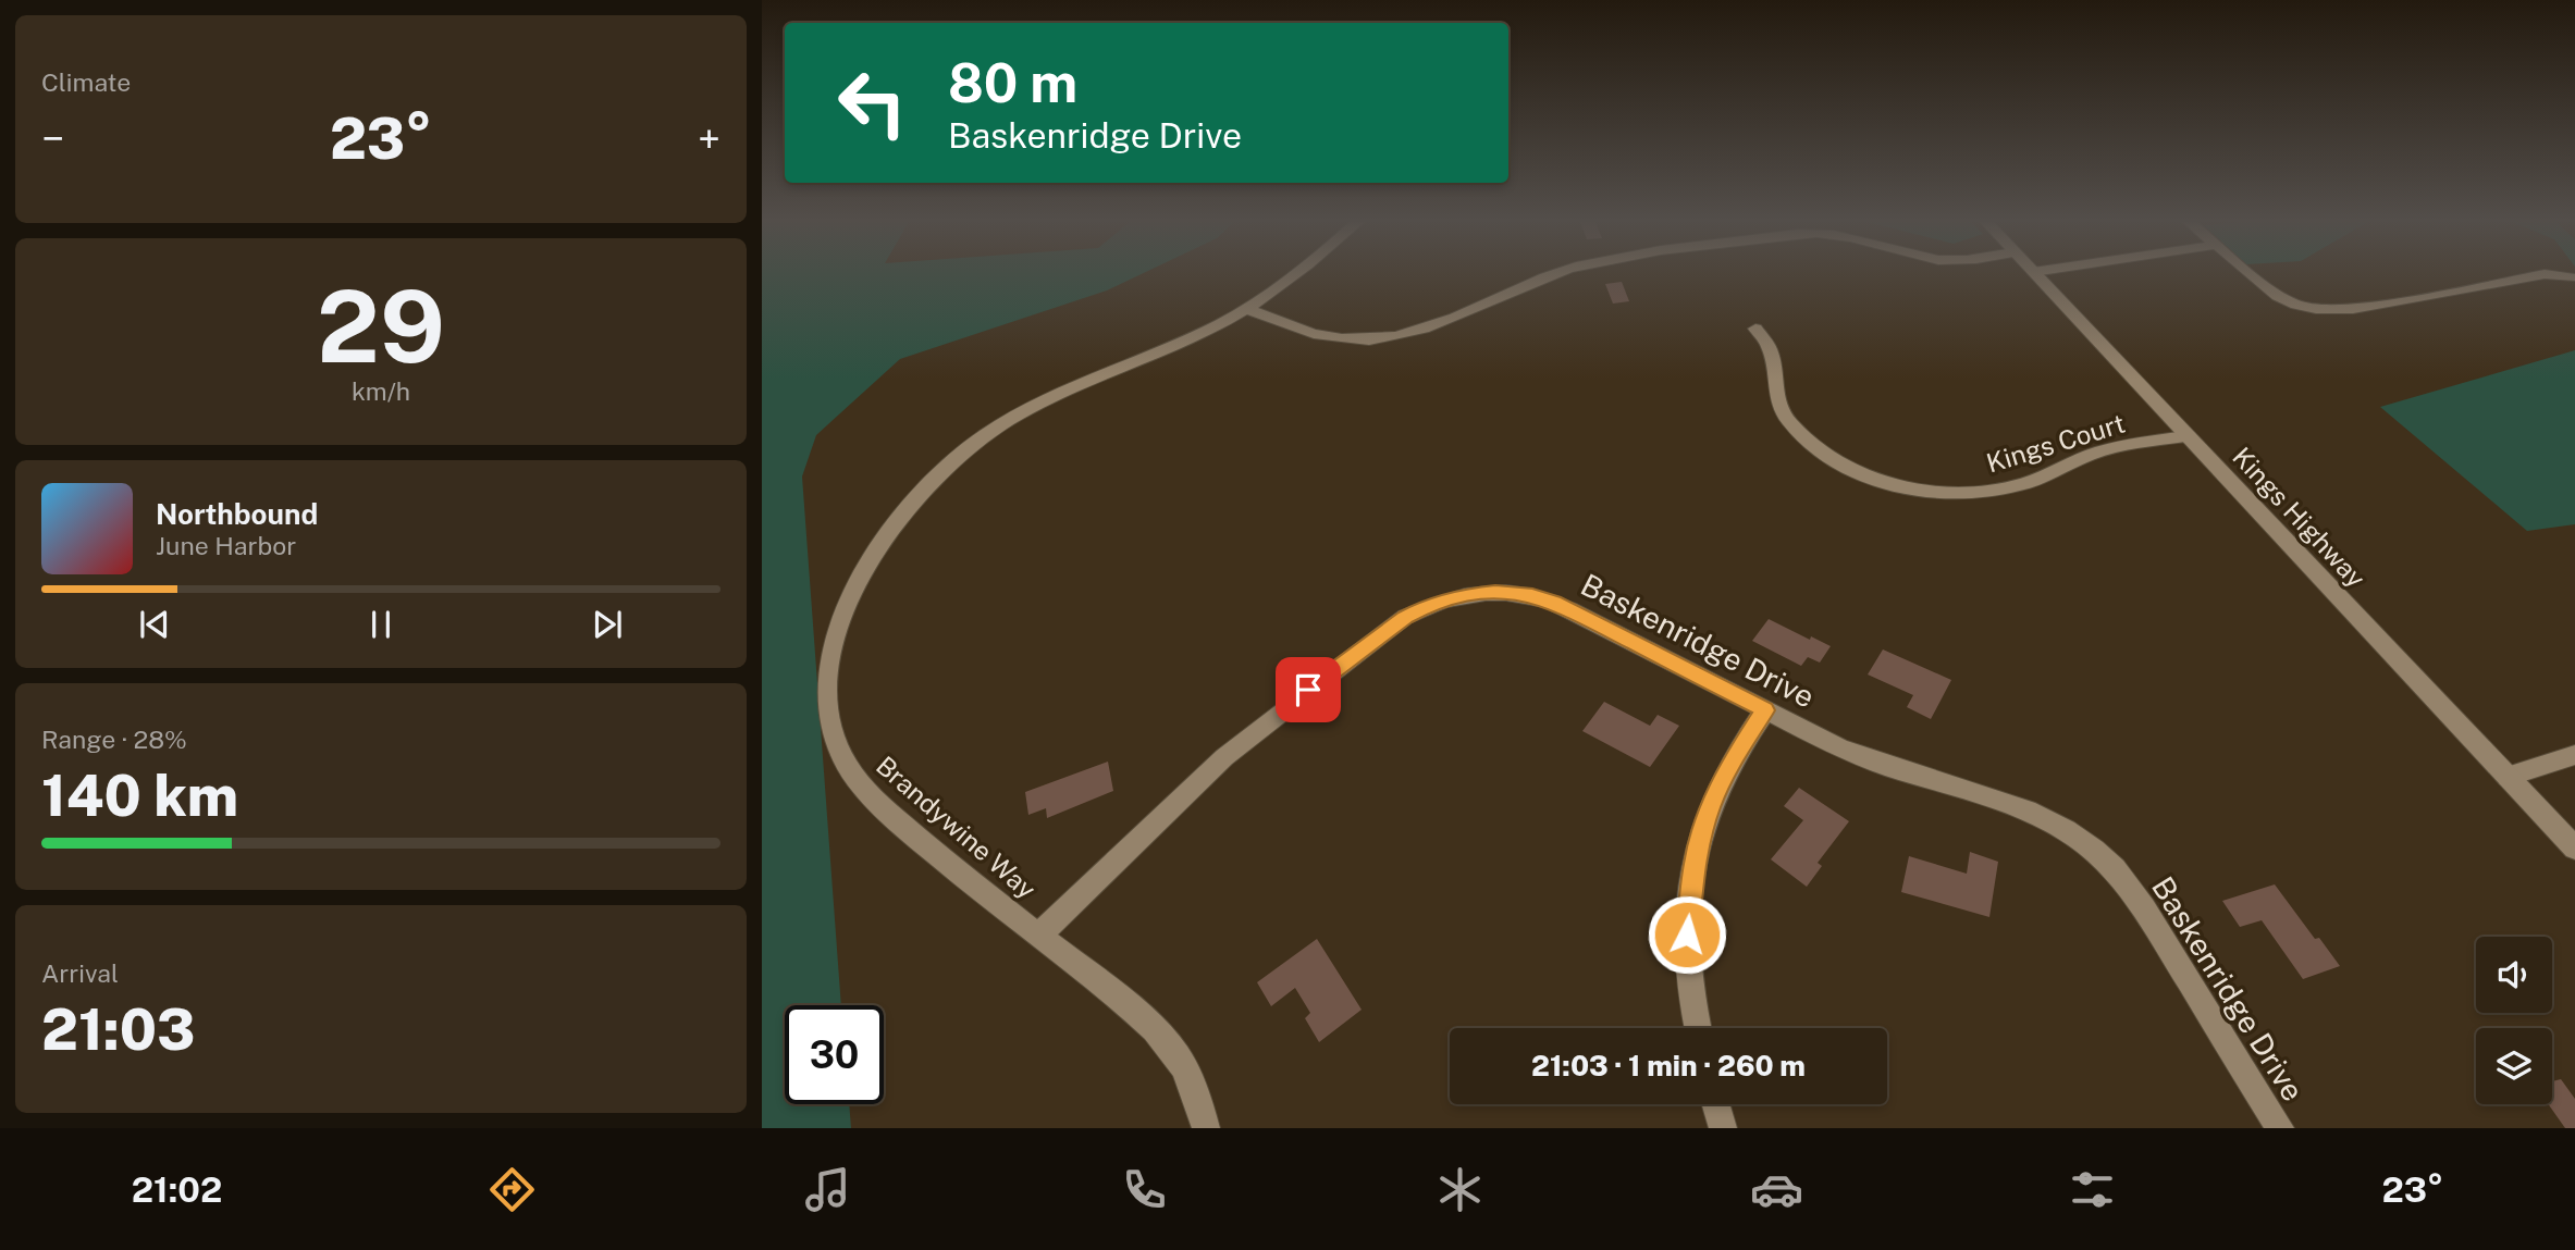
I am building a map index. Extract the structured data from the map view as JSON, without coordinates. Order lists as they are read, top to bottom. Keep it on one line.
{"streets":{"street":["Kings Court","Kings Highway","Baskenridge Drive","Brandywine Way"]},"crossings":[["Kings Court","Kings Highway"],["Baskenridge Drive","Brandywine Way"]],"page":{"tile":["Climate",["29","km/h"],["Range · 28%","140 km"],["Arrival","21:03"]],"turn":["80 m","Baskenridge Drive"],"heat":["−","23°","+"],"song":["Northbound","June Harbor"],"limit":"30","trip":"21:03 · 1 min · 260 m","tabs":["21:02","23°"]}}
